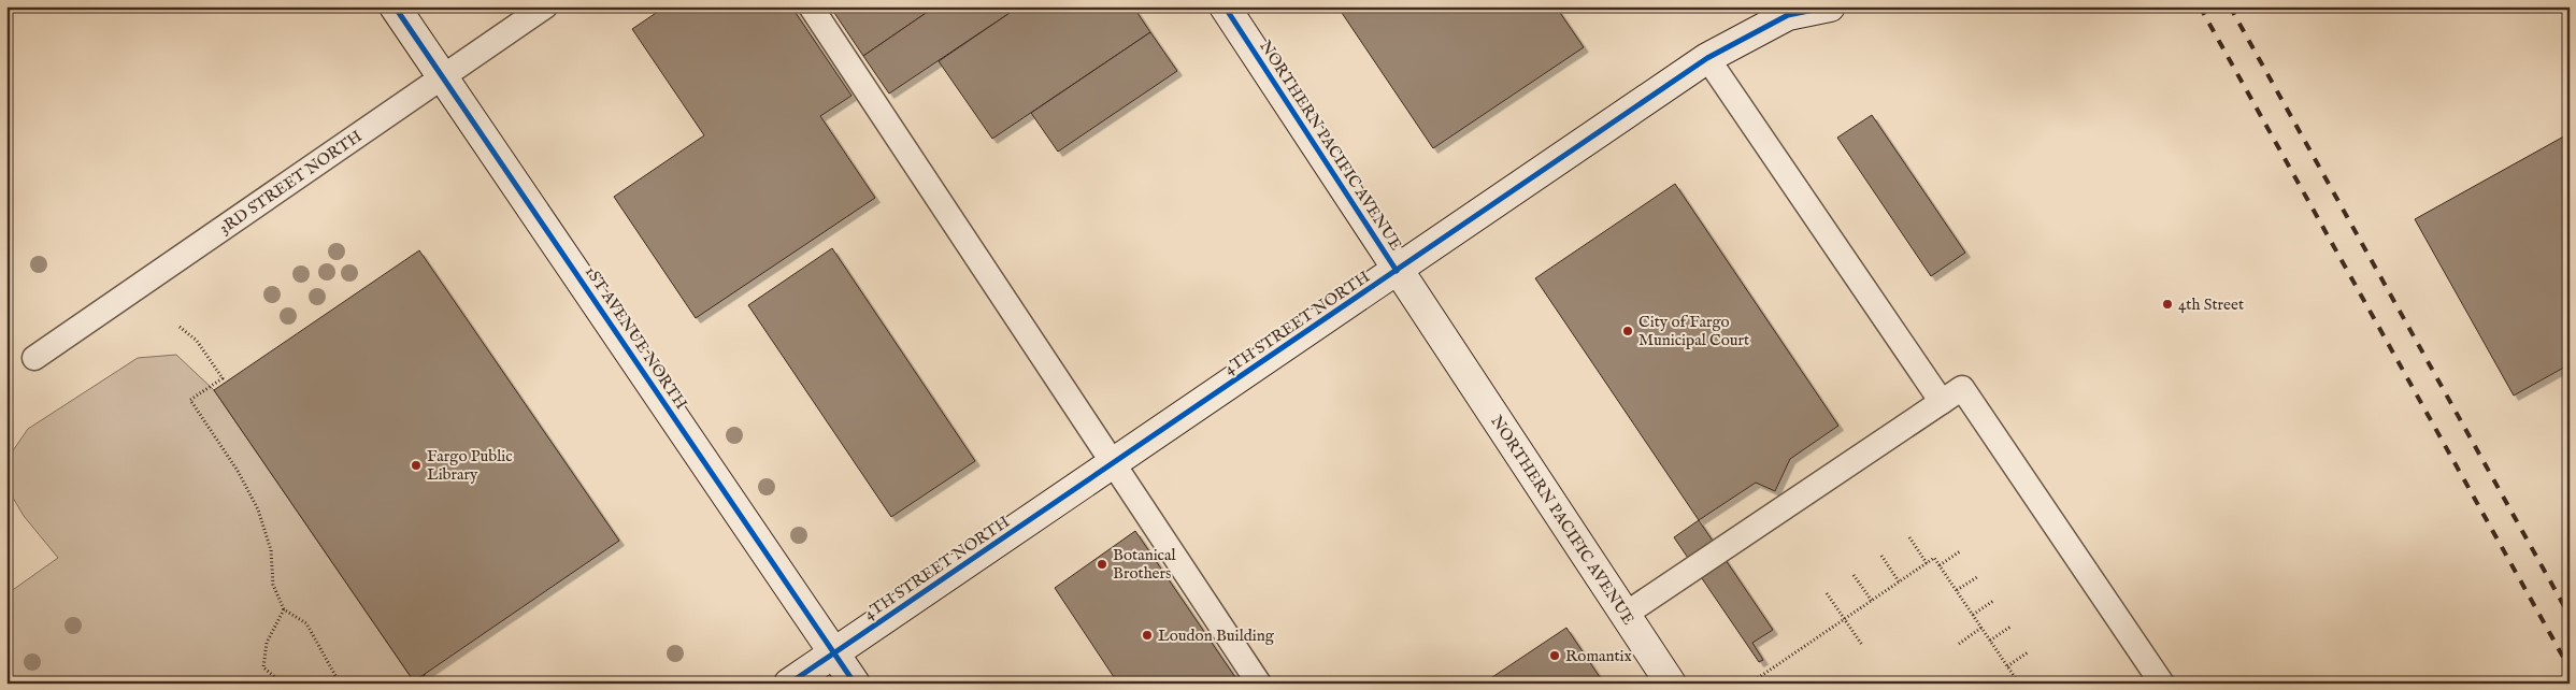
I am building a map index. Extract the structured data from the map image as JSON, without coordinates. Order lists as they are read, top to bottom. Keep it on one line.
{"streets":{"street":["NORTHERN PACIFIC AVENUE","4TH STREET NORTH","1ST AVENUE NORTH"],"lane":["3RD STREET NORTH"]},"crossings":[["NORTHERN PACIFIC AVENUE","4TH STREET NORTH"],["3RD STREET NORTH","1ST AVENUE NORTH"],["4TH STREET NORTH","1ST AVENUE NORTH"]],"places":["4th Street","City of Fargo Municipal Court","Fargo Public Library","Botanical Brothers","Loudon Building","Romantix"]}
